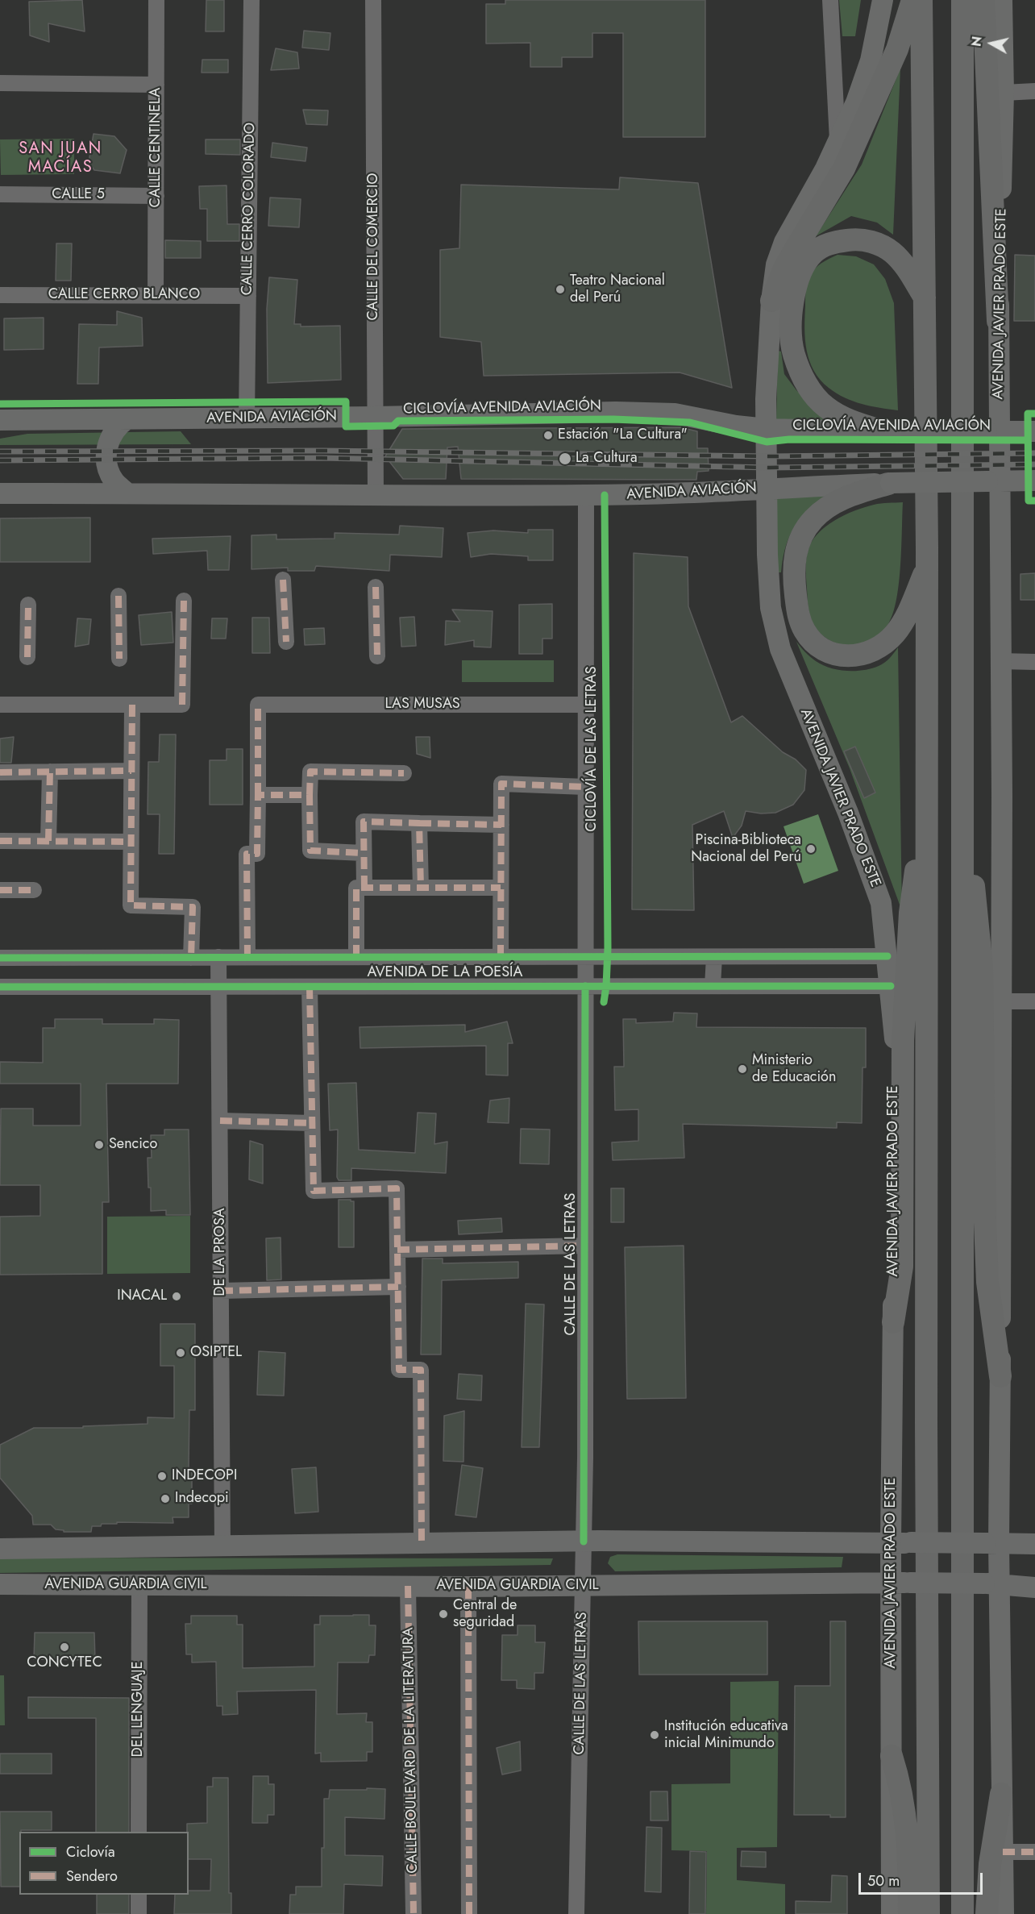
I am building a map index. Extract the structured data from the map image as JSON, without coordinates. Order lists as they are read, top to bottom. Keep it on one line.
{"streets":{"main road":["AVENIDA JAVIER PRADO ESTE","AVENIDA AVIACIÓN","AVENIDA GUARDIA CIVIL"],"street":["CALLE CENTINELA","CALLE 5","CALLE CERRO COLORADO","CALLE DEL COMERCIO","CALLE CERRO BLANCO","LAS MUSAS","AVENIDA DE LA POESÍA","DE LA PROSA","CALLE DE LAS LETRAS","DEL LENGUAJE","CALLE BOULEVARD DE LA LITERATURA"],"cycle path":["CICLOVÍA AVENIDA AVIACIÓN","CICLOVÍA DE LAS LETRAS"]},"crossings":[["CALLE CENTINELA","CALLE 5"],["CALLE CENTINELA","CALLE CERRO BLANCO"],["CALLE CERRO COLORADO","CALLE CERRO BLANCO"],["CALLE CERRO COLORADO","AVENIDA AVIACIÓN"],["CALLE DEL COMERCIO","AVENIDA AVIACIÓN"],["AVENIDA JAVIER PRADO ESTE","AVENIDA AVIACIÓN"],["AVENIDA JAVIER PRADO ESTE","AVENIDA DE LA POESÍA"],["AVENIDA JAVIER PRADO ESTE","AVENIDA GUARDIA CIVIL"],["AVENIDA AVIACIÓN","CALLE DE LAS LETRAS"],["LAS MUSAS","CALLE DE LAS LETRAS"],["AVENIDA DE LA POESÍA","DE LA PROSA"],["AVENIDA DE LA POESÍA","CALLE DE LAS LETRAS"],["CALLE DE LAS LETRAS","AVENIDA GUARDIA CIVIL"],["AVENIDA GUARDIA CIVIL","DEL LENGUAJE"],["AVENIDA GUARDIA CIVIL","CALLE BOULEVARD DE LA LITERATURA"]],"districts":["SAN JUAN MACÍAS"],"places":["Teatro Nacional del Perú","Estación \"La Cultura\"","La Cultura","Piscina-Biblioteca Nacional del Perú","Ministerio de Educación","Sencico","INACAL","OSIPTEL","INDECOPI","Indecopi","Central de seguridad","CONCYTEC","Institución educativa inicial Minimundo"],"legend":["Ciclovía","Sendero"],"scale_bar":"50 m","north":"left"}
